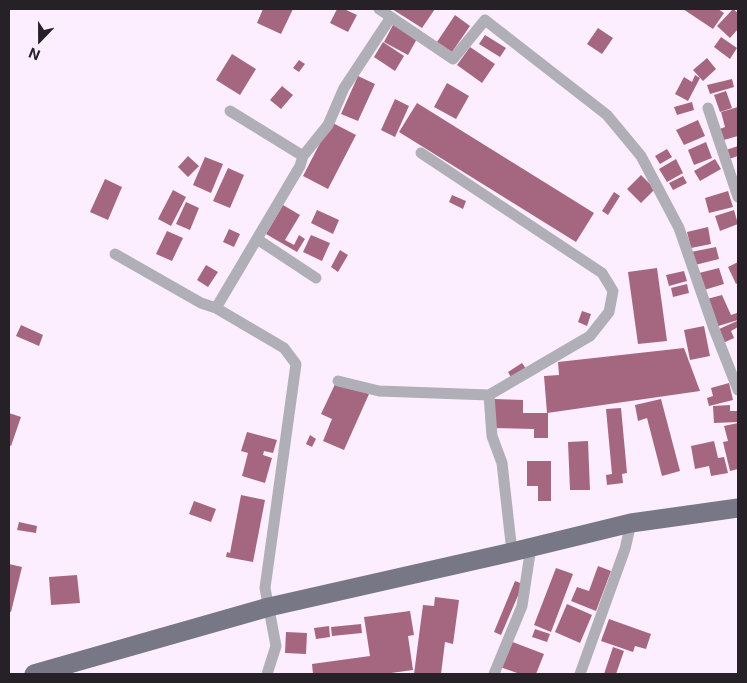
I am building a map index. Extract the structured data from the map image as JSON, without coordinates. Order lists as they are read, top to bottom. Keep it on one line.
{"north":"bottom"}
